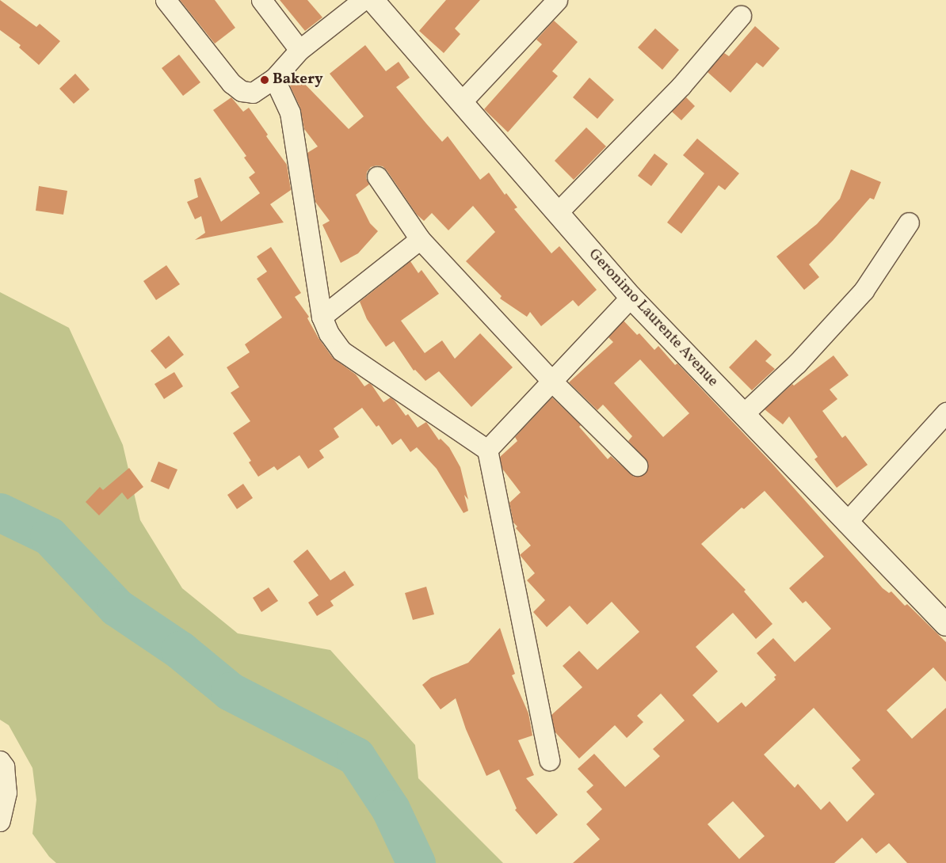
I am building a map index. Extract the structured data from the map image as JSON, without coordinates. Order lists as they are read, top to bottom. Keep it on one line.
{"streets":{"street":["Geronimo Laurente Avenue"]},"places":["Bakery"]}
